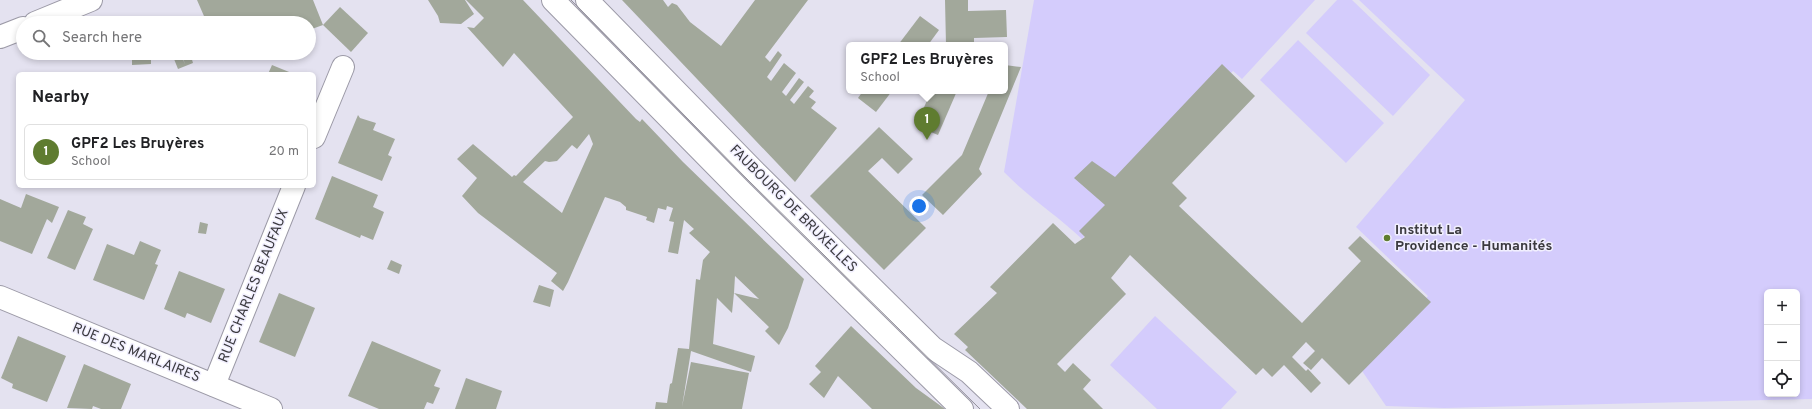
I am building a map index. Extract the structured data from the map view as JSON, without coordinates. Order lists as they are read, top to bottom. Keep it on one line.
{"streets":{"street":["FAUBOURG DE BRUXELLES","RUE CHARLES BEAUFAUX","RUE DES MARLAIRES"]},"crossings":[["RUE CHARLES BEAUFAUX","RUE DES MARLAIRES"]],"places":["Institut La Providence - Humanités"],"page":{"search":"Search here","popup":["GPF2 Les Bruyères","School"],"heading":"Nearby","pins":"1","list":[{"mark":"1","name":"GPF2 Les Bruyères","note":"School","value":"20 m"}],"map_buttons":["+","−"]}}
